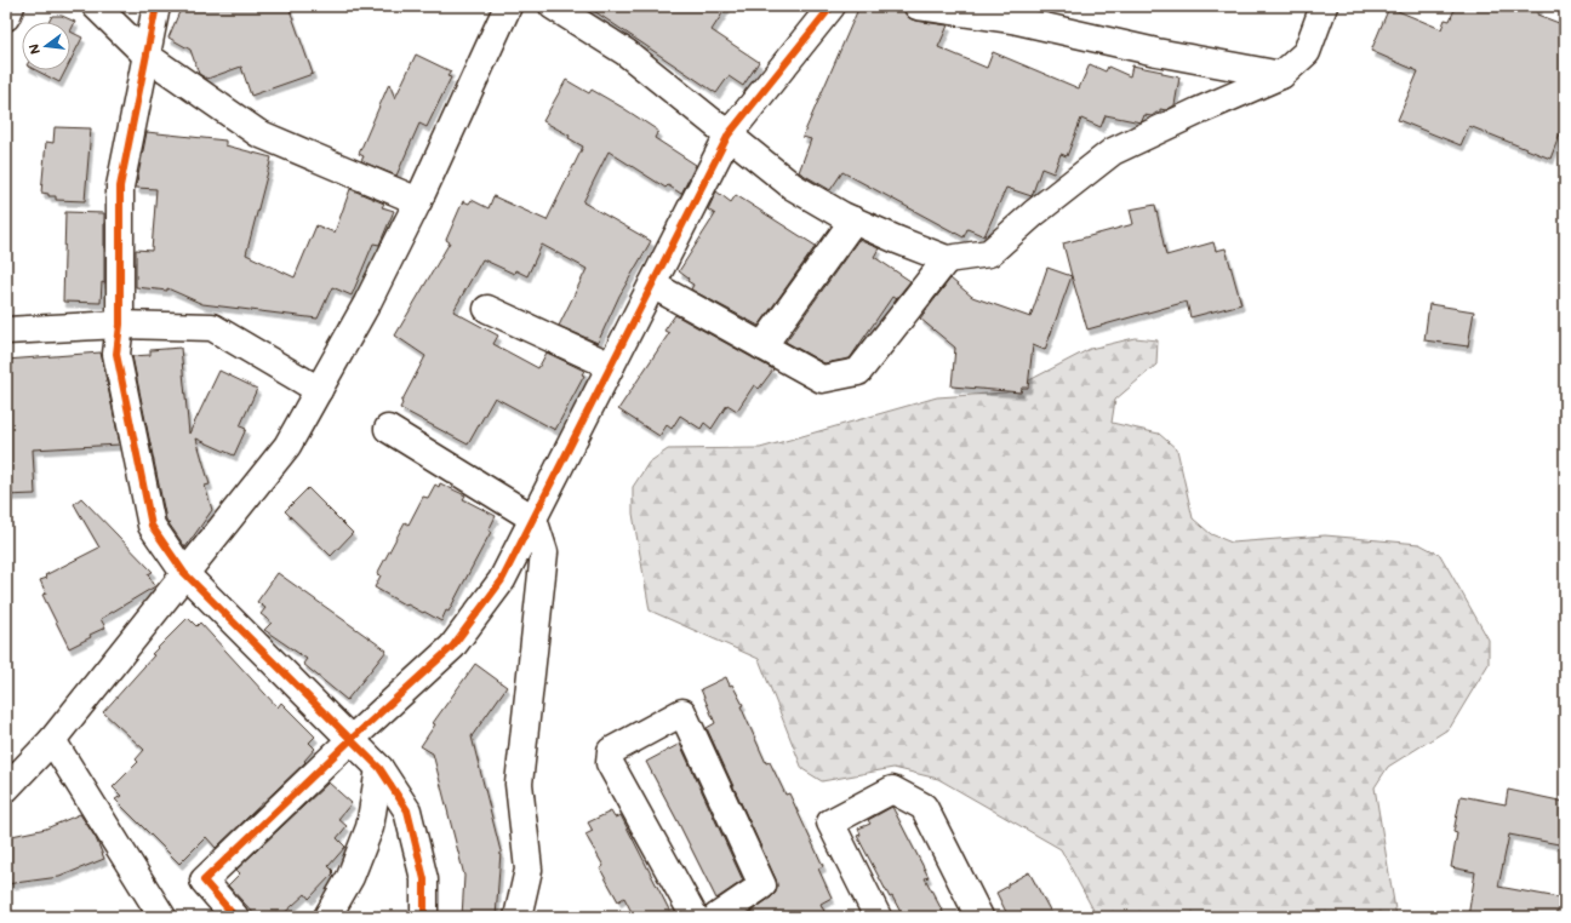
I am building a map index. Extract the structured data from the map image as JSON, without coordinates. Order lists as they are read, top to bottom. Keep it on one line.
{"north":"left"}
